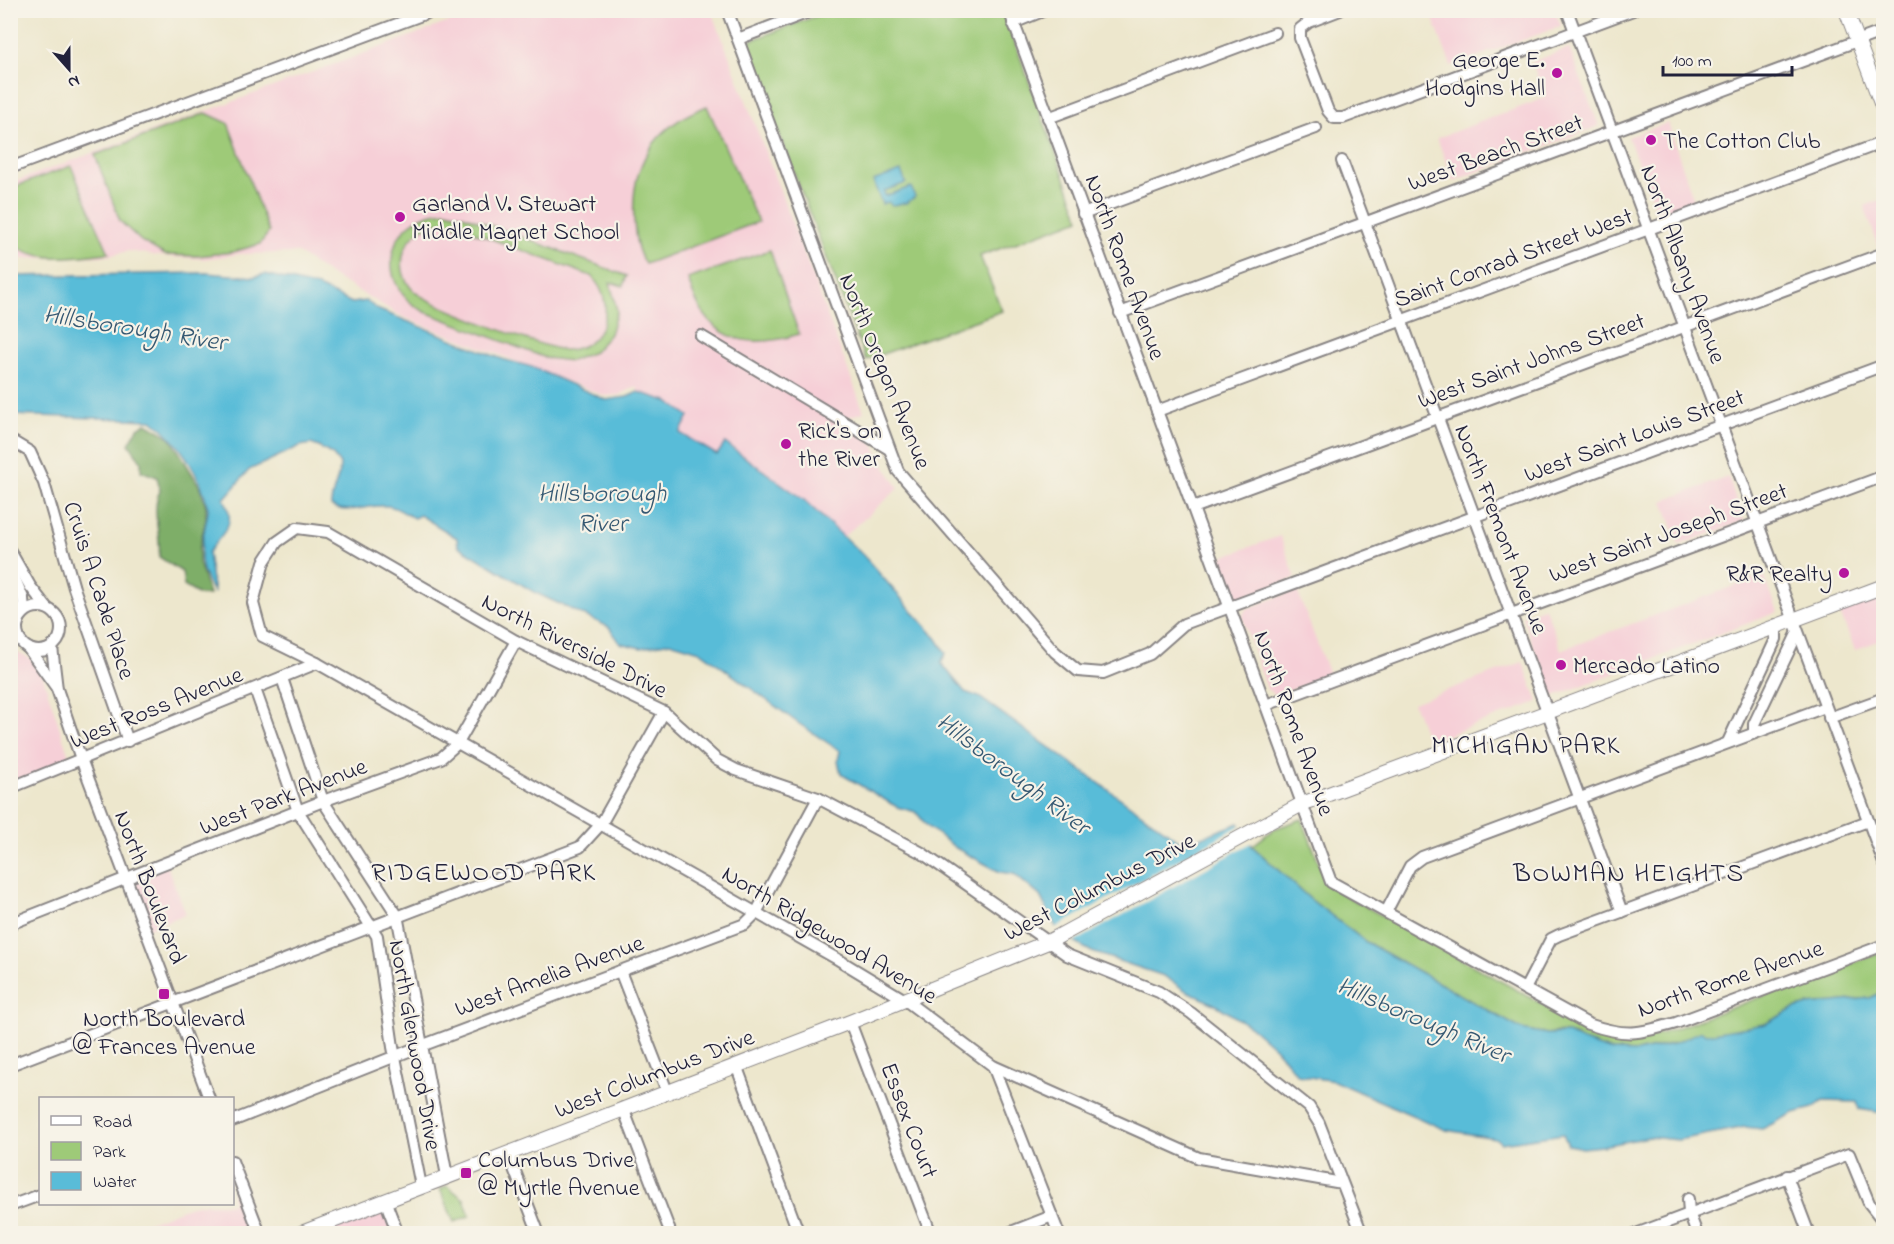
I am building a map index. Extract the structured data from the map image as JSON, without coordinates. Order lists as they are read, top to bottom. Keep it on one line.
{"streets":{"main road":["West Columbus Drive"],"street":["West Beach Street","Saint Conrad Street West","North Albany Avenue","North Rome Avenue","West Saint Johns Street","North Oregon Avenue","West Saint Louis Street","North Fremont Avenue","West Saint Joseph Street","Cruis A Cade Place","North Riverside Drive","West Ross Avenue","West Park Avenue","North Boulevard","North Ridgewood Avenue","West Amelia Avenue","North Glenwood Drive","Essex Court"]},"crossings":[["West Beach Street","North Albany Avenue"],["West Beach Street","North Rome Avenue"],["West Beach Street","North Fremont Avenue"],["Saint Conrad Street West","North Albany Avenue"],["Saint Conrad Street West","North Rome Avenue"],["Saint Conrad Street West","North Fremont Avenue"],["North Albany Avenue","West Saint Johns Street"],["North Albany Avenue","West Saint Louis Street"],["North Albany Avenue","West Saint Joseph Street"],["North Albany Avenue","West Columbus Drive"],["North Rome Avenue","West Saint Johns Street"],["North Rome Avenue","North Oregon Avenue"],["North Rome Avenue","West Saint Louis Street"],["North Rome Avenue","West Saint Joseph Street"],["North Rome Avenue","West Columbus Drive"],["West Saint Johns Street","North Fremont Avenue"],["North Oregon Avenue","West Saint Louis Street"],["West Saint Louis Street","North Fremont Avenue"],["North Fremont Avenue","West Saint Joseph Street"],["North Fremont Avenue","West Columbus Drive"],["Cruis A Cade Place","West Ross Avenue"],["North Riverside Drive","West Park Avenue"],["North Riverside Drive","West Columbus Drive"],["North Riverside Drive","North Ridgewood Avenue"],["North Riverside Drive","West Amelia Avenue"],["West Ross Avenue","North Boulevard"],["West Ross Avenue","North Ridgewood Avenue"],["West Ross Avenue","North Glenwood Drive"],["West Park Avenue","North Boulevard"],["West Park Avenue","North Ridgewood Avenue"],["West Park Avenue","North Glenwood Drive"],["West Columbus Drive","North Ridgewood Avenue"],["West Columbus Drive","North Glenwood Drive"],["West Columbus Drive","Essex Court"],["North Ridgewood Avenue","West Amelia Avenue"],["West Amelia Avenue","North Glenwood Drive"]],"districts":["MICHIGAN PARK","RIDGEWOOD PARK","BOWMAN HEIGHTS"],"water":["Hillsborough River"],"places":{"other":["George E. Hodgins Hall","The Cotton Club","Garland V. Stewart Middle Magnet School","Rick's on the River","R&R Realty","Mercado Latino"],"transit":["North Boulevard @ Frances Avenue","Columbus Drive @ Myrtle Avenue"]},"legend":["Road","Park","Water"],"scale_bar":"100 m","north":"bottom"}
